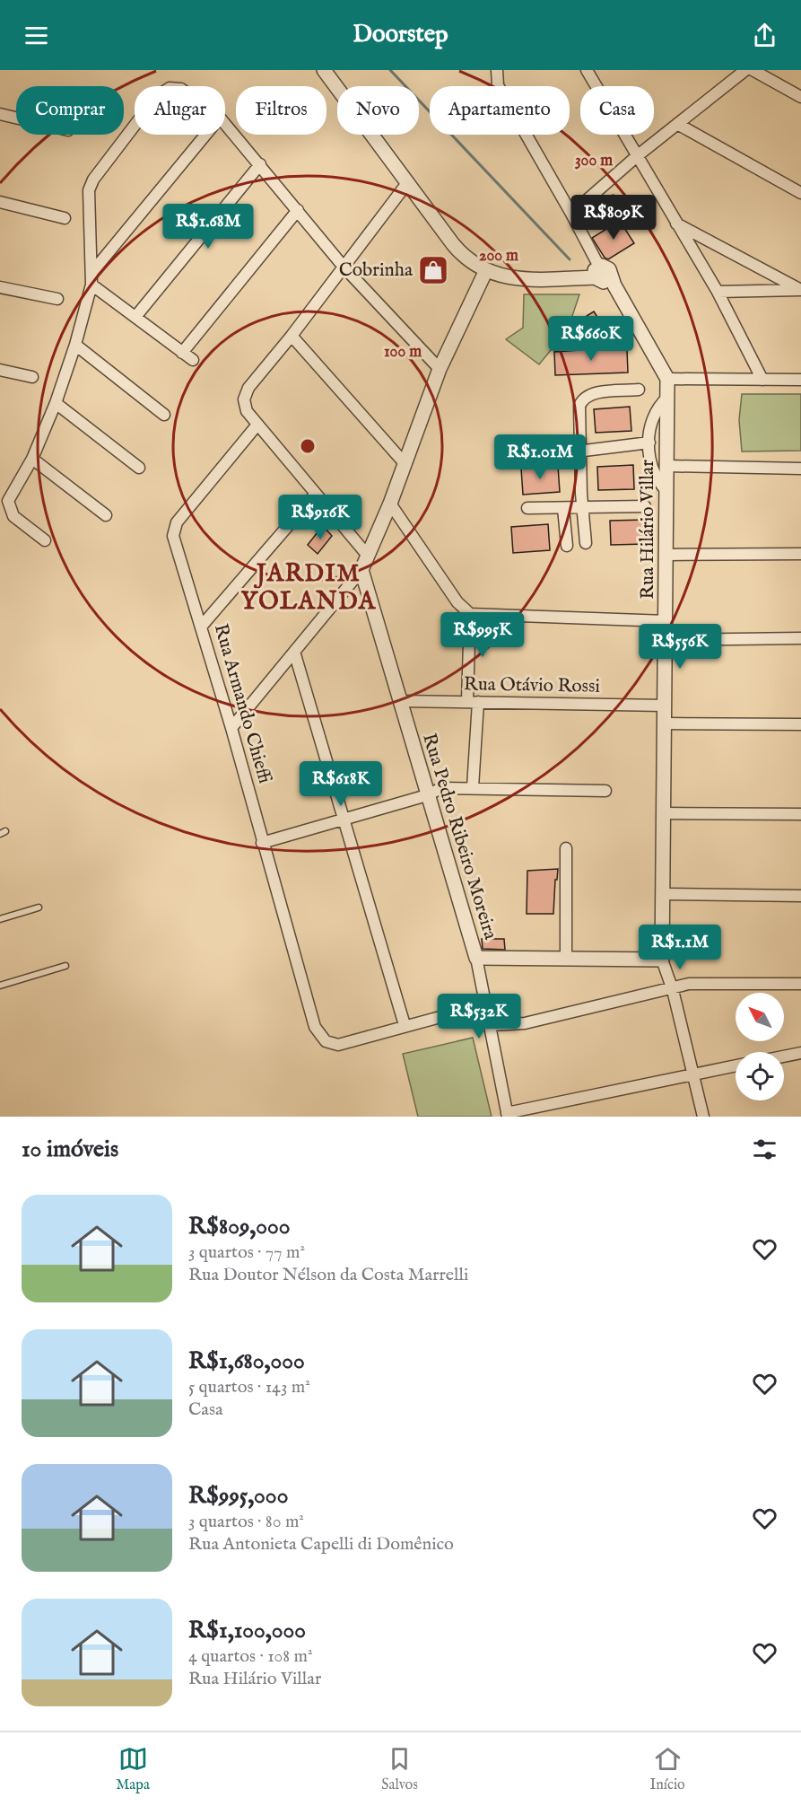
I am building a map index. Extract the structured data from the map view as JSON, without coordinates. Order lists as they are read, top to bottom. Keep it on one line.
{"streets":{"street":["Rua Hilário Villar","Rua Otávio Rossi","Rua Armando Chieffi","Rua Pedro Ribeiro Moreira"]},"crossings":[["Rua Hilário Villar","Rua Otávio Rossi"],["Rua Otávio Rossi","Rua Pedro Ribeiro Moreira"]],"districts":["JARDIM YOLANDA"],"places":{"shop":["Cobrinha"]},"north":"top left","page":{"header":"Doorstep","chip":["Comprar","Alugar","Filtros","Novo","Apartamento","Casa"],"price":["R$809K","R$1.68M","R$660K","R$1.01M","R$916K","R$995K","R$556K","R$618K","R$1.1M","R$532K"],"heading":"10 imóveis","list":[{"name":"R$809,000","note":"3 quartos · 77 m² · Rua Doutor Nélson da Costa Marrelli"},{"name":"R$1,680,000","note":"5 quartos · 143 m² · Casa"},{"name":"R$995,000","note":"3 quartos · 80 m² · Rua Antonieta Capelli di Domênico"},{"name":"R$1,100,000","note":"4 quartos · 108 m² · Rua Hilário Villar"}],"tabs":["Mapa","Salvos","Início"]},"rings":["300 m","200 m","100 m"]}
